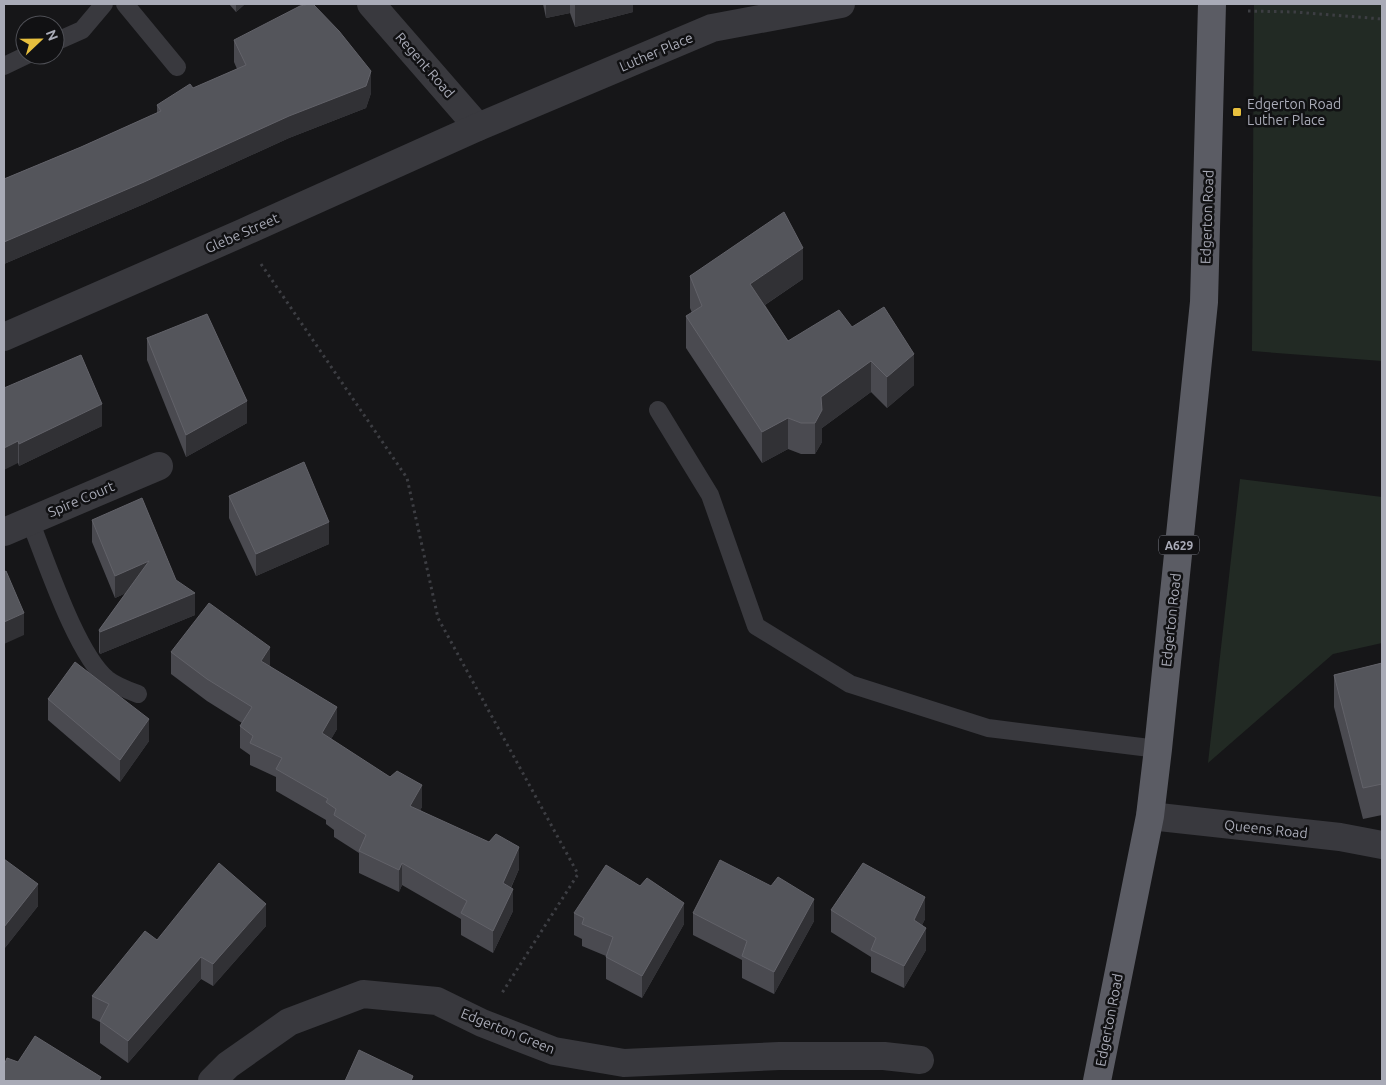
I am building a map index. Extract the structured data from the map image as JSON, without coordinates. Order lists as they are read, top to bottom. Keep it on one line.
{"streets":{"highway":["Edgerton Road","A629"],"street":["Luther Place","Regent Road","Glebe Street","Spire Court","Queens Road","Edgerton Green"]},"crossings":[["Luther Place","Regent Road"],["Luther Place","Glebe Street"],["Regent Road","Glebe Street"],["Edgerton Road","Queens Road"]],"places":{"transit":["Edgerton Road Luther Place"]},"north":"right"}
